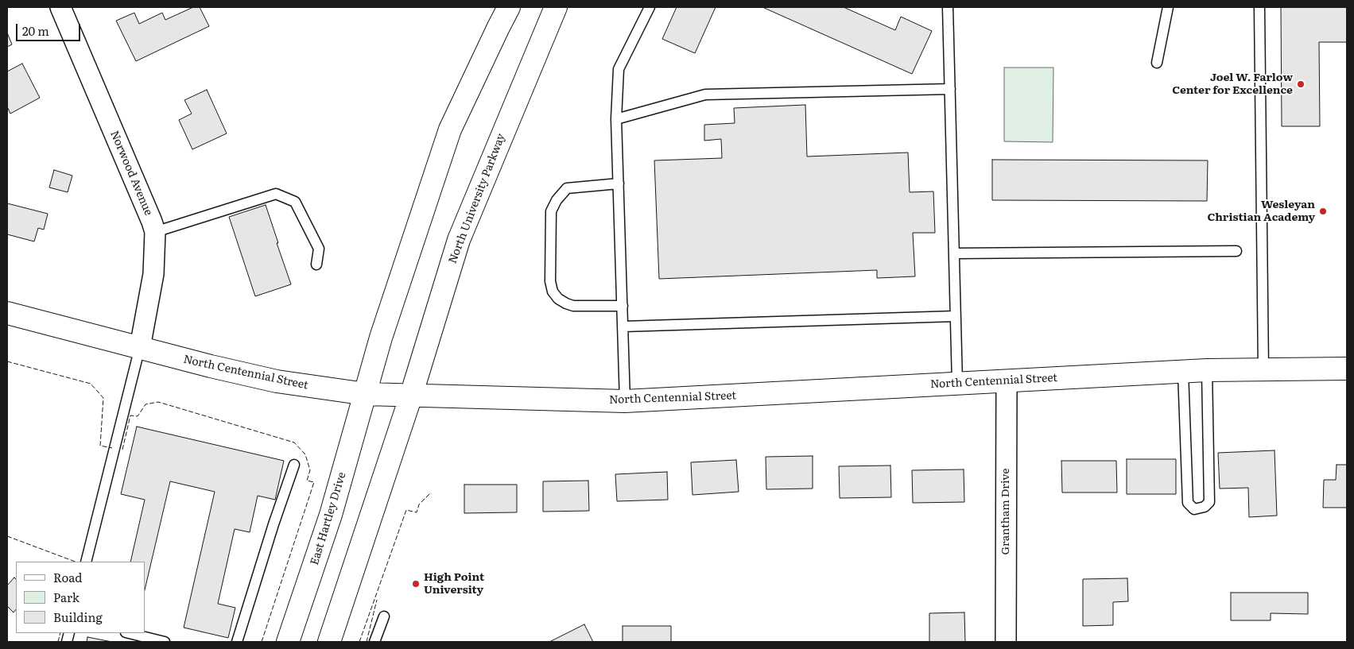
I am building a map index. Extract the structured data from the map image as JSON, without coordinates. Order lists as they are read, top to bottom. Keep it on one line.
{"streets":{"main road":["North University Parkway","North Centennial Street","East Hartley Drive"],"street":["Norwood Avenue","Grantham Drive"]},"crossings":[["Norwood Avenue","North Centennial Street"],["North University Parkway","North Centennial Street"],["North Centennial Street","Grantham Drive"],["North Centennial Street","East Hartley Drive"]],"places":["Joel W. Farlow Center for Excellence","Wesleyan Christian Academy","High Point University"],"legend":["Road","Park","Building"],"scale_bar":"20 m"}
